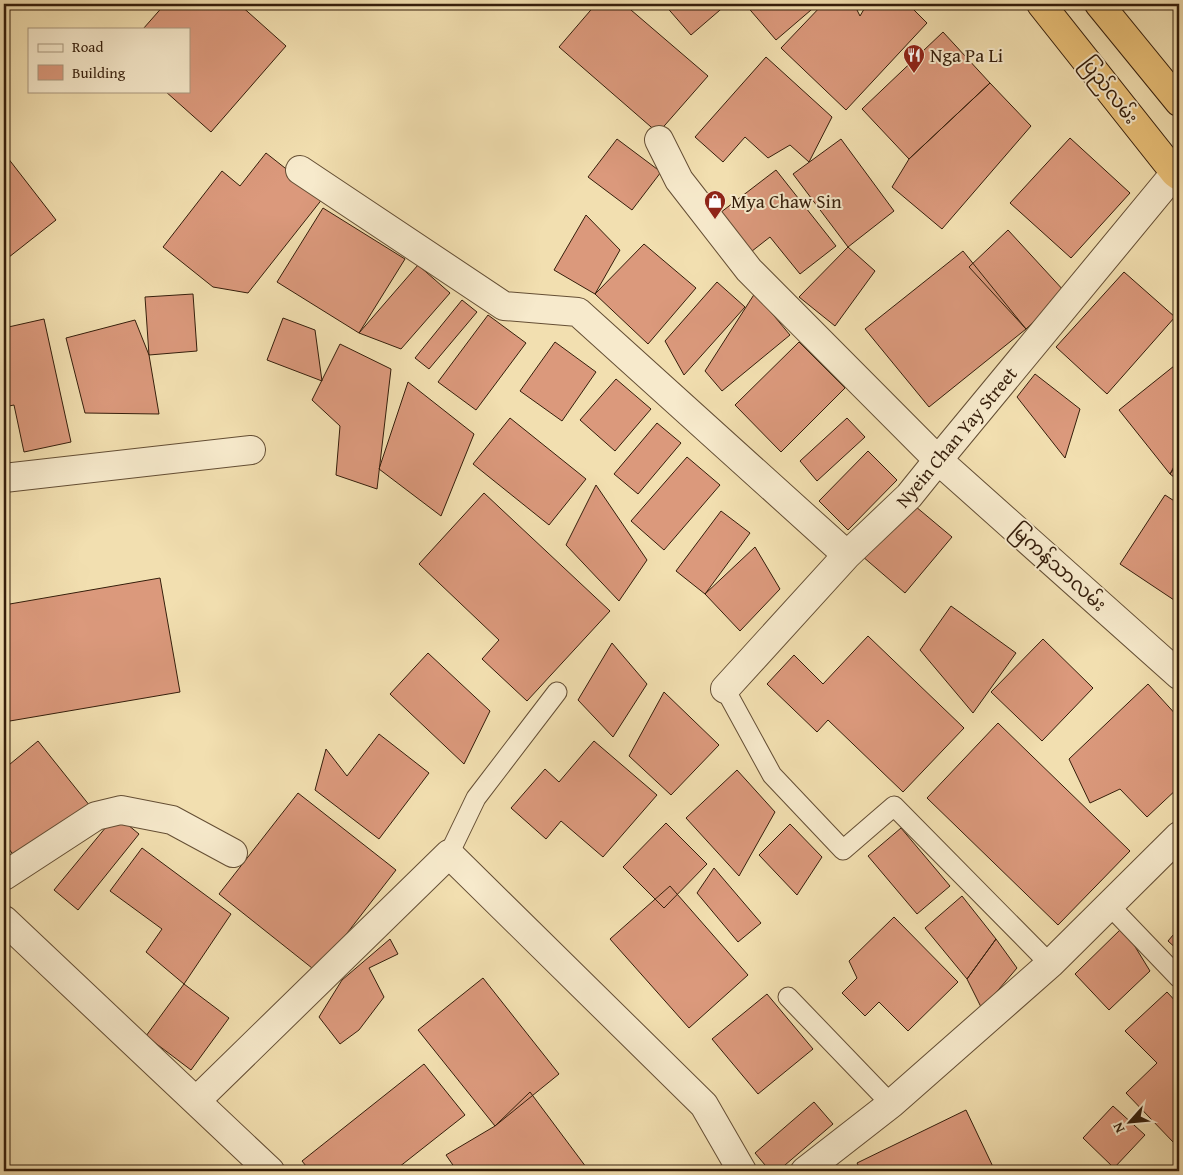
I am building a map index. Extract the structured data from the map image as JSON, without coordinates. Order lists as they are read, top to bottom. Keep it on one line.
{"streets":{"highway":["ပြည်လမ်း"],"street":["Nyein Chan Yay Street","မြကန်သာလမ်း"]},"crossings":[["ပြည်လမ်း","Nyein Chan Yay Street"],["Nyein Chan Yay Street","မြကန်သာလမ်း"]],"places":{"restaurant":["Nga Pa Li"],"shop":["Mya Chaw Sin"]},"legend":["Road","Building"],"north":"bottom left"}
